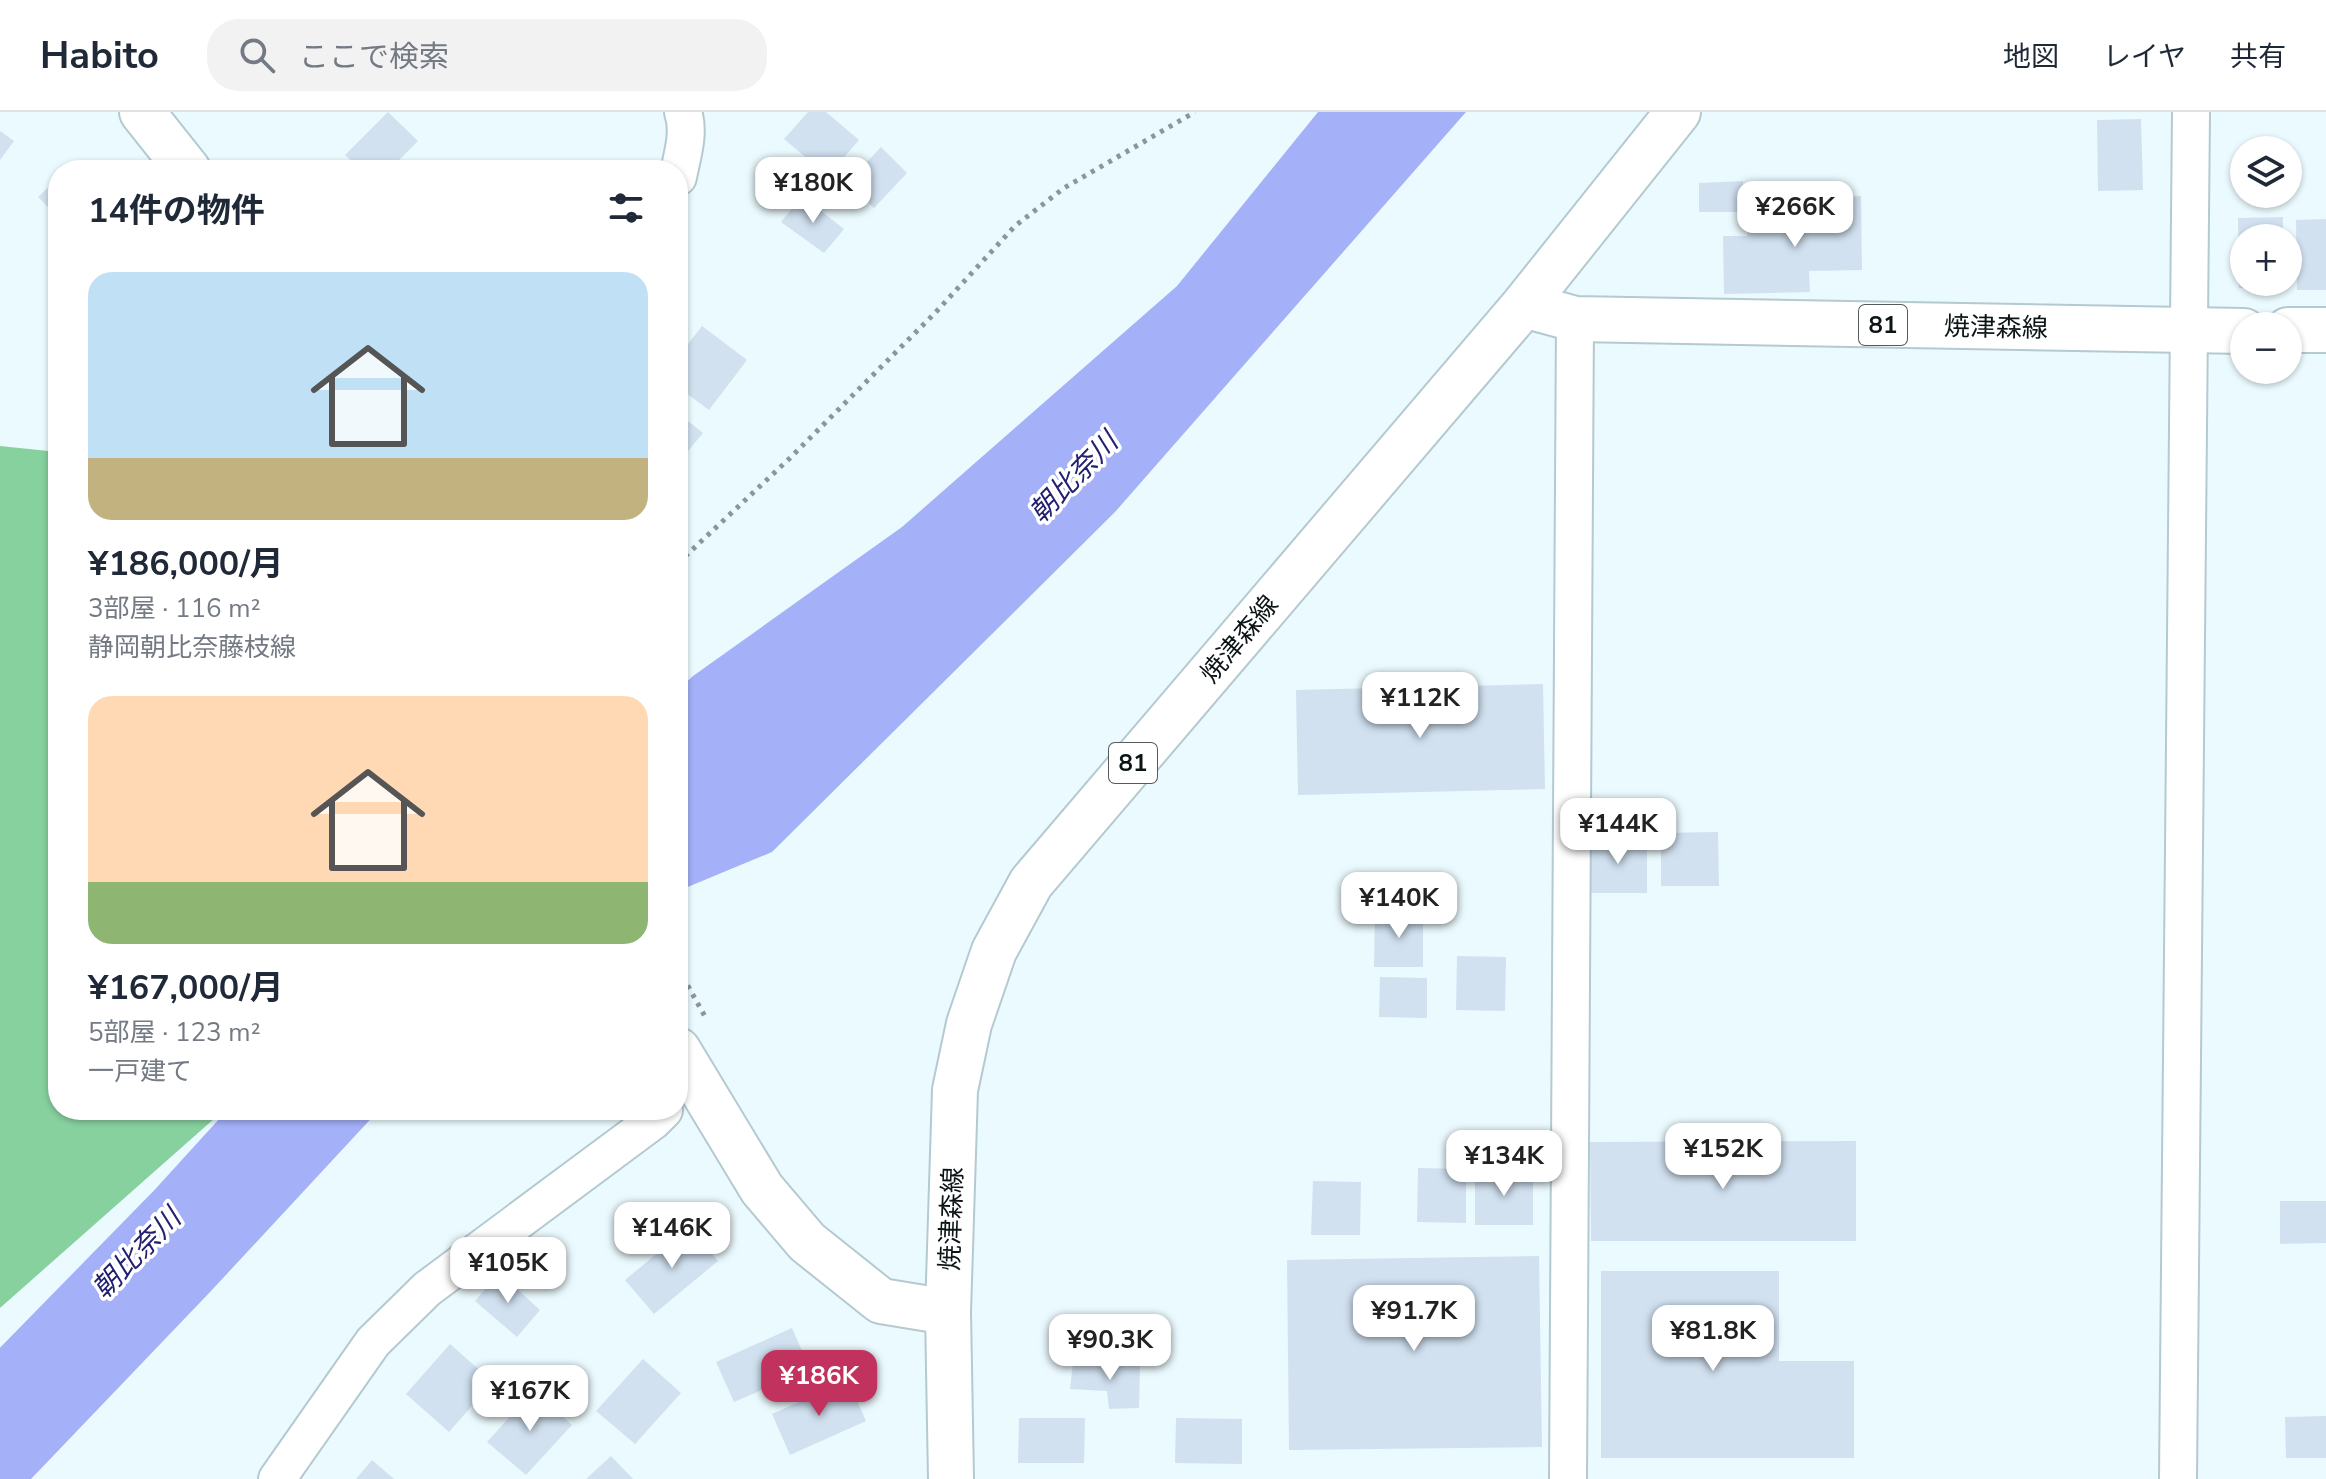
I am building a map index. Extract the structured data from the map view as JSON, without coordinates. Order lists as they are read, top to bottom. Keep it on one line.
{"streets":{"main road":["81","焼津森線"]},"water":["朝比奈川"],"page":{"header":"Habito","search":"ここで検索","nav":["地図","レイヤ","共有"],"map_buttons":["+","−"],"price":["¥180K","¥266K","¥112K","¥144K","¥140K","¥152K","¥134K","¥146K","¥105K","¥91.7K","¥81.8K","¥90.3K","¥186K","¥167K"],"heading":"14件の物件","list":[{"name":"¥186,000/月","note":"3部屋 · 116 m² · 静岡朝比奈藤枝線"},{"name":"¥167,000/月","note":"5部屋 · 123 m² · 一戸建て"}]}}
